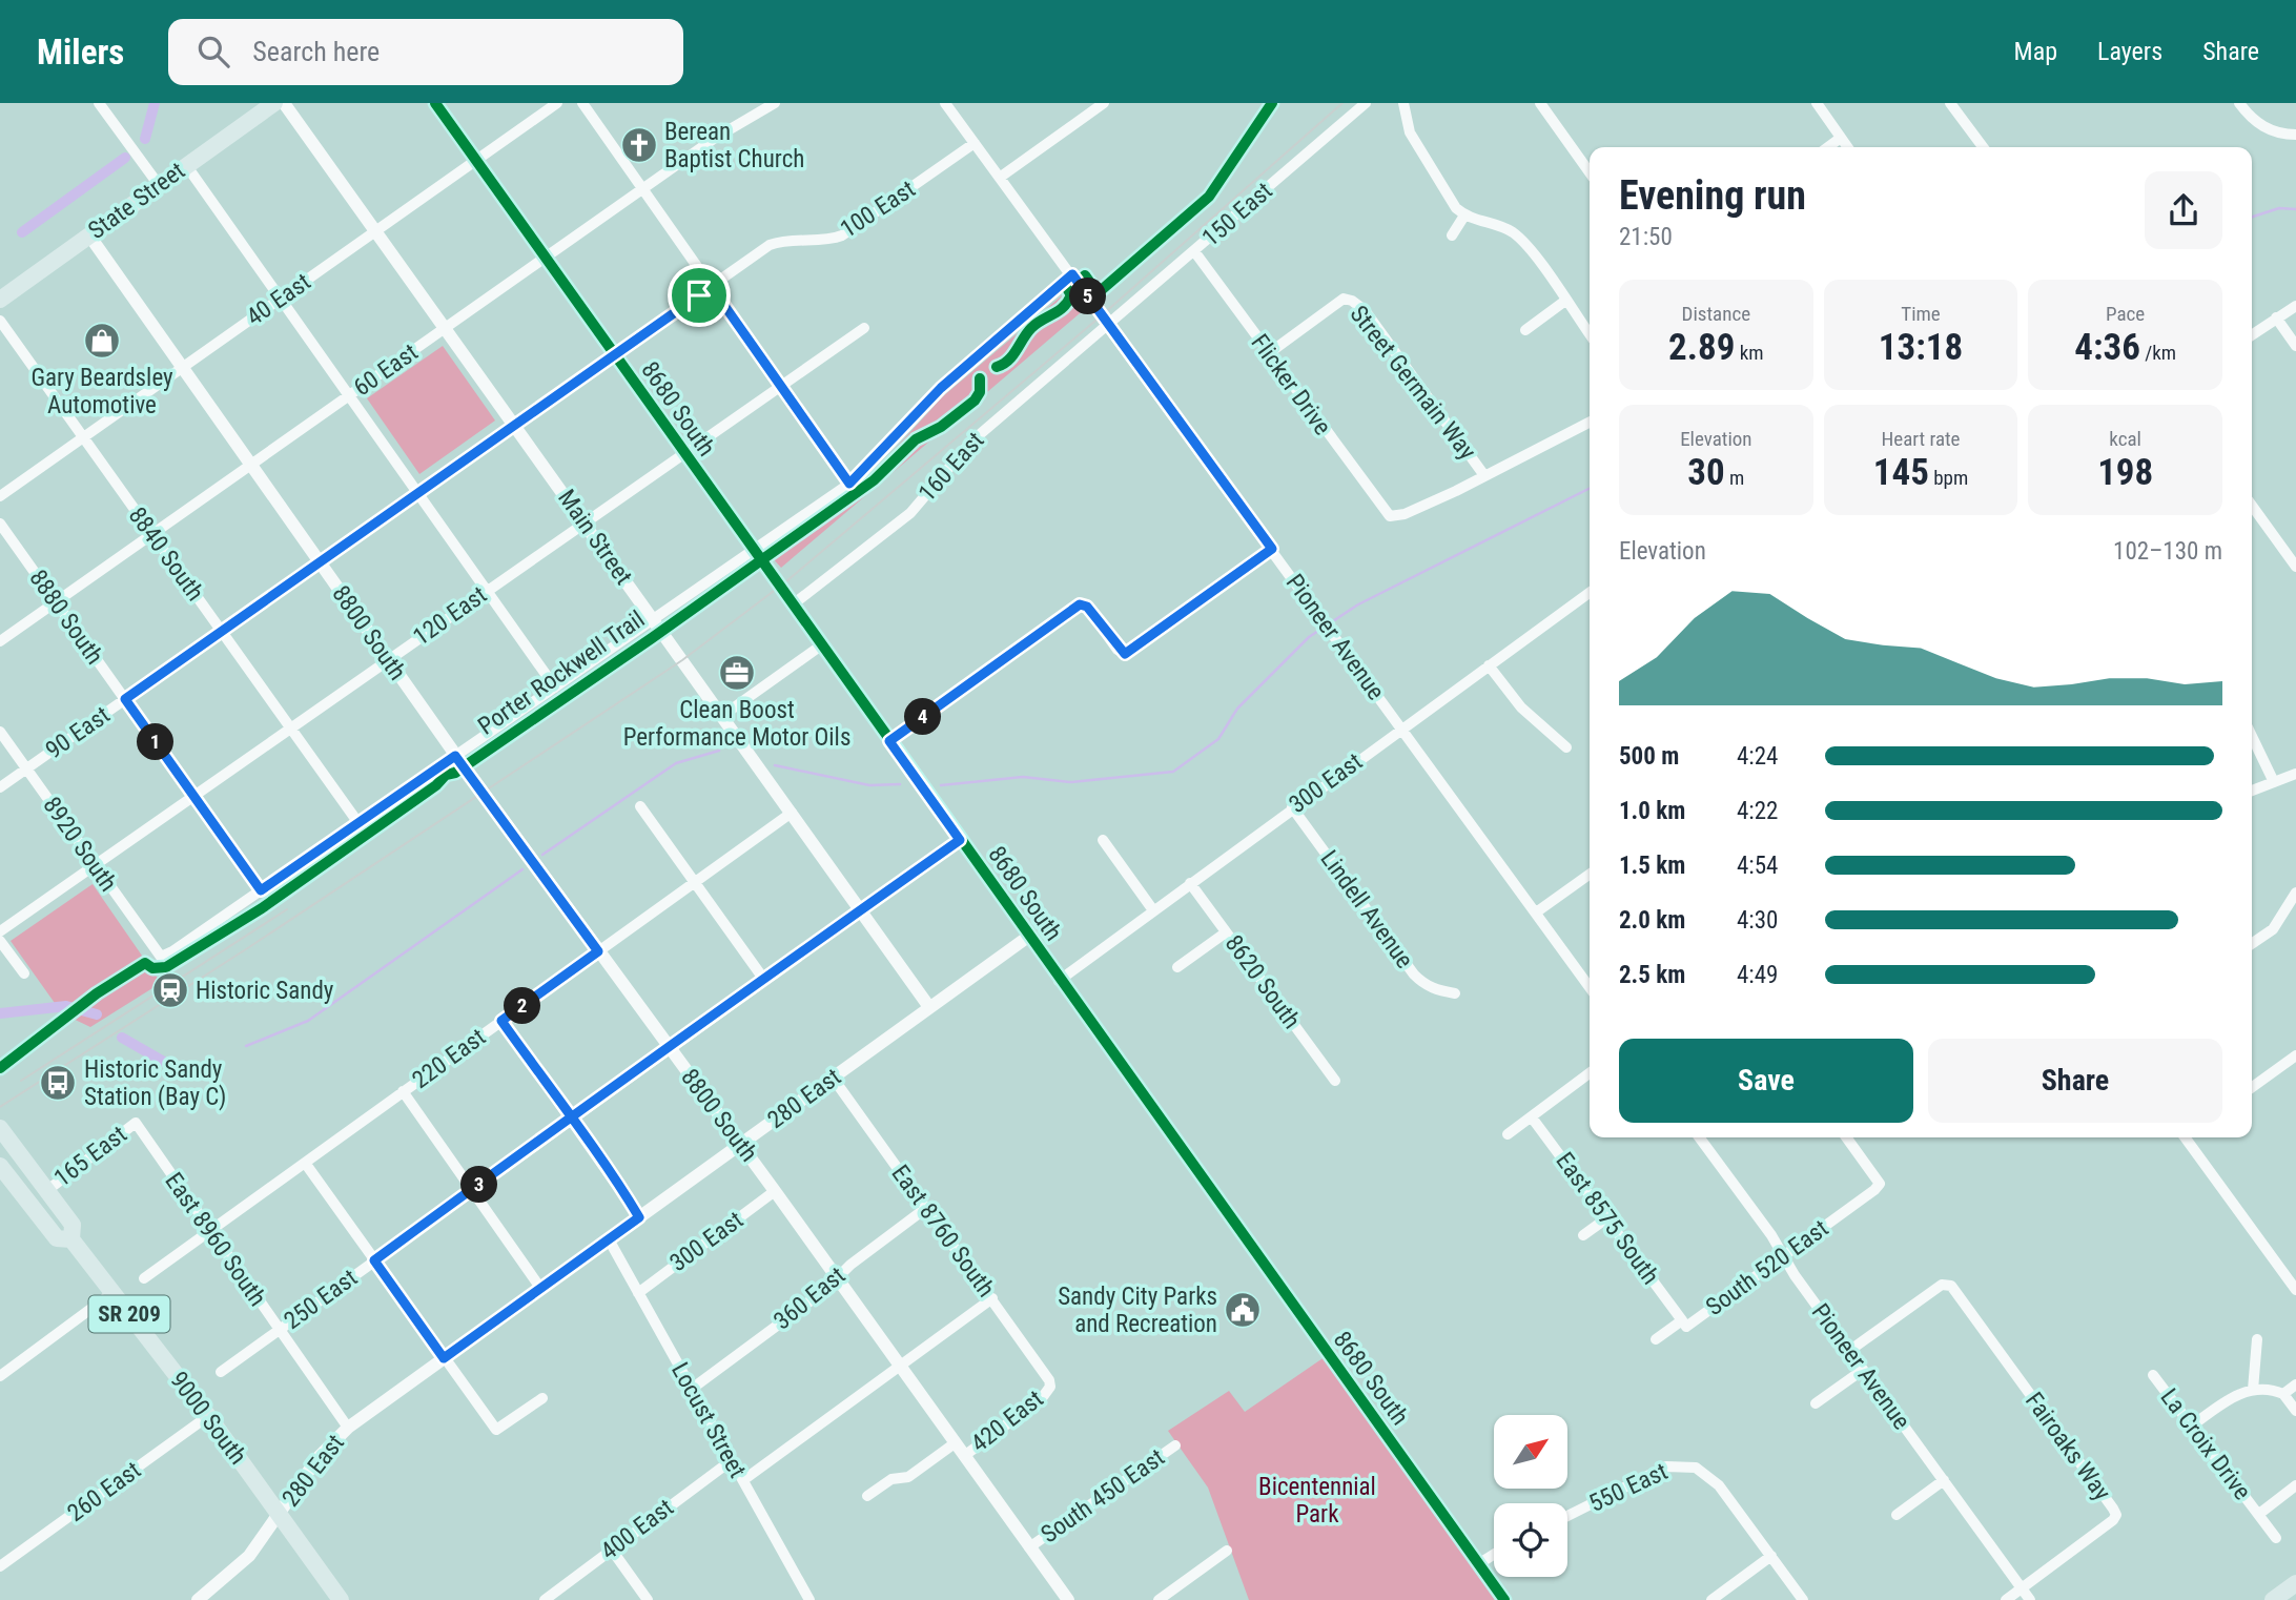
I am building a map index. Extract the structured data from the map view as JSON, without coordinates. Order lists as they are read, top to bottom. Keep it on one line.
{"streets":{"main road":["State Street","SR 209","9000 South"],"street":["100 East","150 East","40 East","60 East","Street Germain Way","Flicker Drive","8680 South","160 East","Main Street","8840 South","120 East","8880 South","8800 South","Pioneer Avenue","90 East","300 East","8920 South","Lindell Avenue","8620 South","220 East","280 East","165 East","East 8575 South","East 8760 South","East 8960 South","South 520 East","360 East","250 East","Locust Street","420 East","La Croix Drive","Fairoaks Way","550 East","260 East","South 450 East","400 East"],"cycle path":["Porter Rockwell Trail"]},"crossings":[["State Street","8800 South"],["100 East","Pioneer Avenue"],["100 East","90 East"],["150 East","Flicker Drive"],["150 East","160 East"],["150 East","Pioneer Avenue"],["40 East","8680 South"],["40 East","Main Street"],["40 East","8840 South"],["40 East","8800 South"],["60 East","8680 South"],["60 East","Main Street"],["60 East","8840 South"],["60 East","8880 South"],["60 East","8800 South"],["Street Germain Way","Flicker Drive"],["8680 South","160 East"],["8680 South","120 East"],["8680 South","90 East"],["8680 South","300 East"],["8680 South","280 East"],["8680 South","250 East"],["160 East","Pioneer Avenue"],["Main Street","120 East"],["Main Street","90 East"],["Main Street","220 East"],["Main Street","280 East"],["Main Street","250 East"],["8840 South","120 East"],["8840 South","90 East"],["120 East","8880 South"],["120 East","8800 South"],["120 East","8920 South"],["8880 South","90 East"],["8880 South","8920 South"],["8800 South","90 East"],["8800 South","300 East"],["8800 South","220 East"],["8800 South","280 East"],["8800 South","360 East"],["8800 South","250 East"],["8800 South","420 East"],["8800 South","South 450 East"],["Pioneer Avenue","300 East"],["Pioneer Avenue","South 520 East"],["Pioneer Avenue","Fairoaks Way"],["90 East","8920 South"],["300 East","Lindell Avenue"],["300 East","8620 South"],["300 East","Locust Street"],["220 East","East 8960 South"],["280 East","East 8760 South"],["280 East","East 8960 South"],["280 East","9000 South"],["280 East","Locust Street"],["165 East","East 8960 South"],["165 East","9000 South"],["East 8575 South","South 520 East"],["East 8760 South","360 East"],["East 8760 South","420 East"],["East 8960 South","250 East"],["360 East","Locust Street"],["9000 South","260 East"],["Locust Street","400 East"]],"parks":["Bicentennial Park"],"places":{"church":["Berean Baptist Church"],"shop":["Gary Beardsley Automotive"],"office":["Clean Boost Performance Motor Oils"],"station":["Historic Sandy"],"bus stop":["Historic Sandy Station (Bay C)"],"public building":["Sandy City Parks and Recreation"]},"north":"top right","page":{"header":"Milers","search":"Search here","nav":["Map","Layers","Share"],"heading":["Evening run","21:50"],"stats":[["Distance","2.89 km"],["Time","13:18"],["Pace","4:36 /km"],["Elevation","30 m"],["Heart rate","145 bpm"],["kcal","198"]],"pins":["5","4","1","2","3"],"chart":["Elevation","102–130 m"],"list":[{"name":"500 m","note":"4:24"},{"name":"1.0 km","note":"4:22"},{"name":"1.5 km","note":"4:54"},{"name":"2.0 km","note":"4:30"},{"name":"2.5 km","note":"4:49"}],"buttons":["Save","Share"]}}
